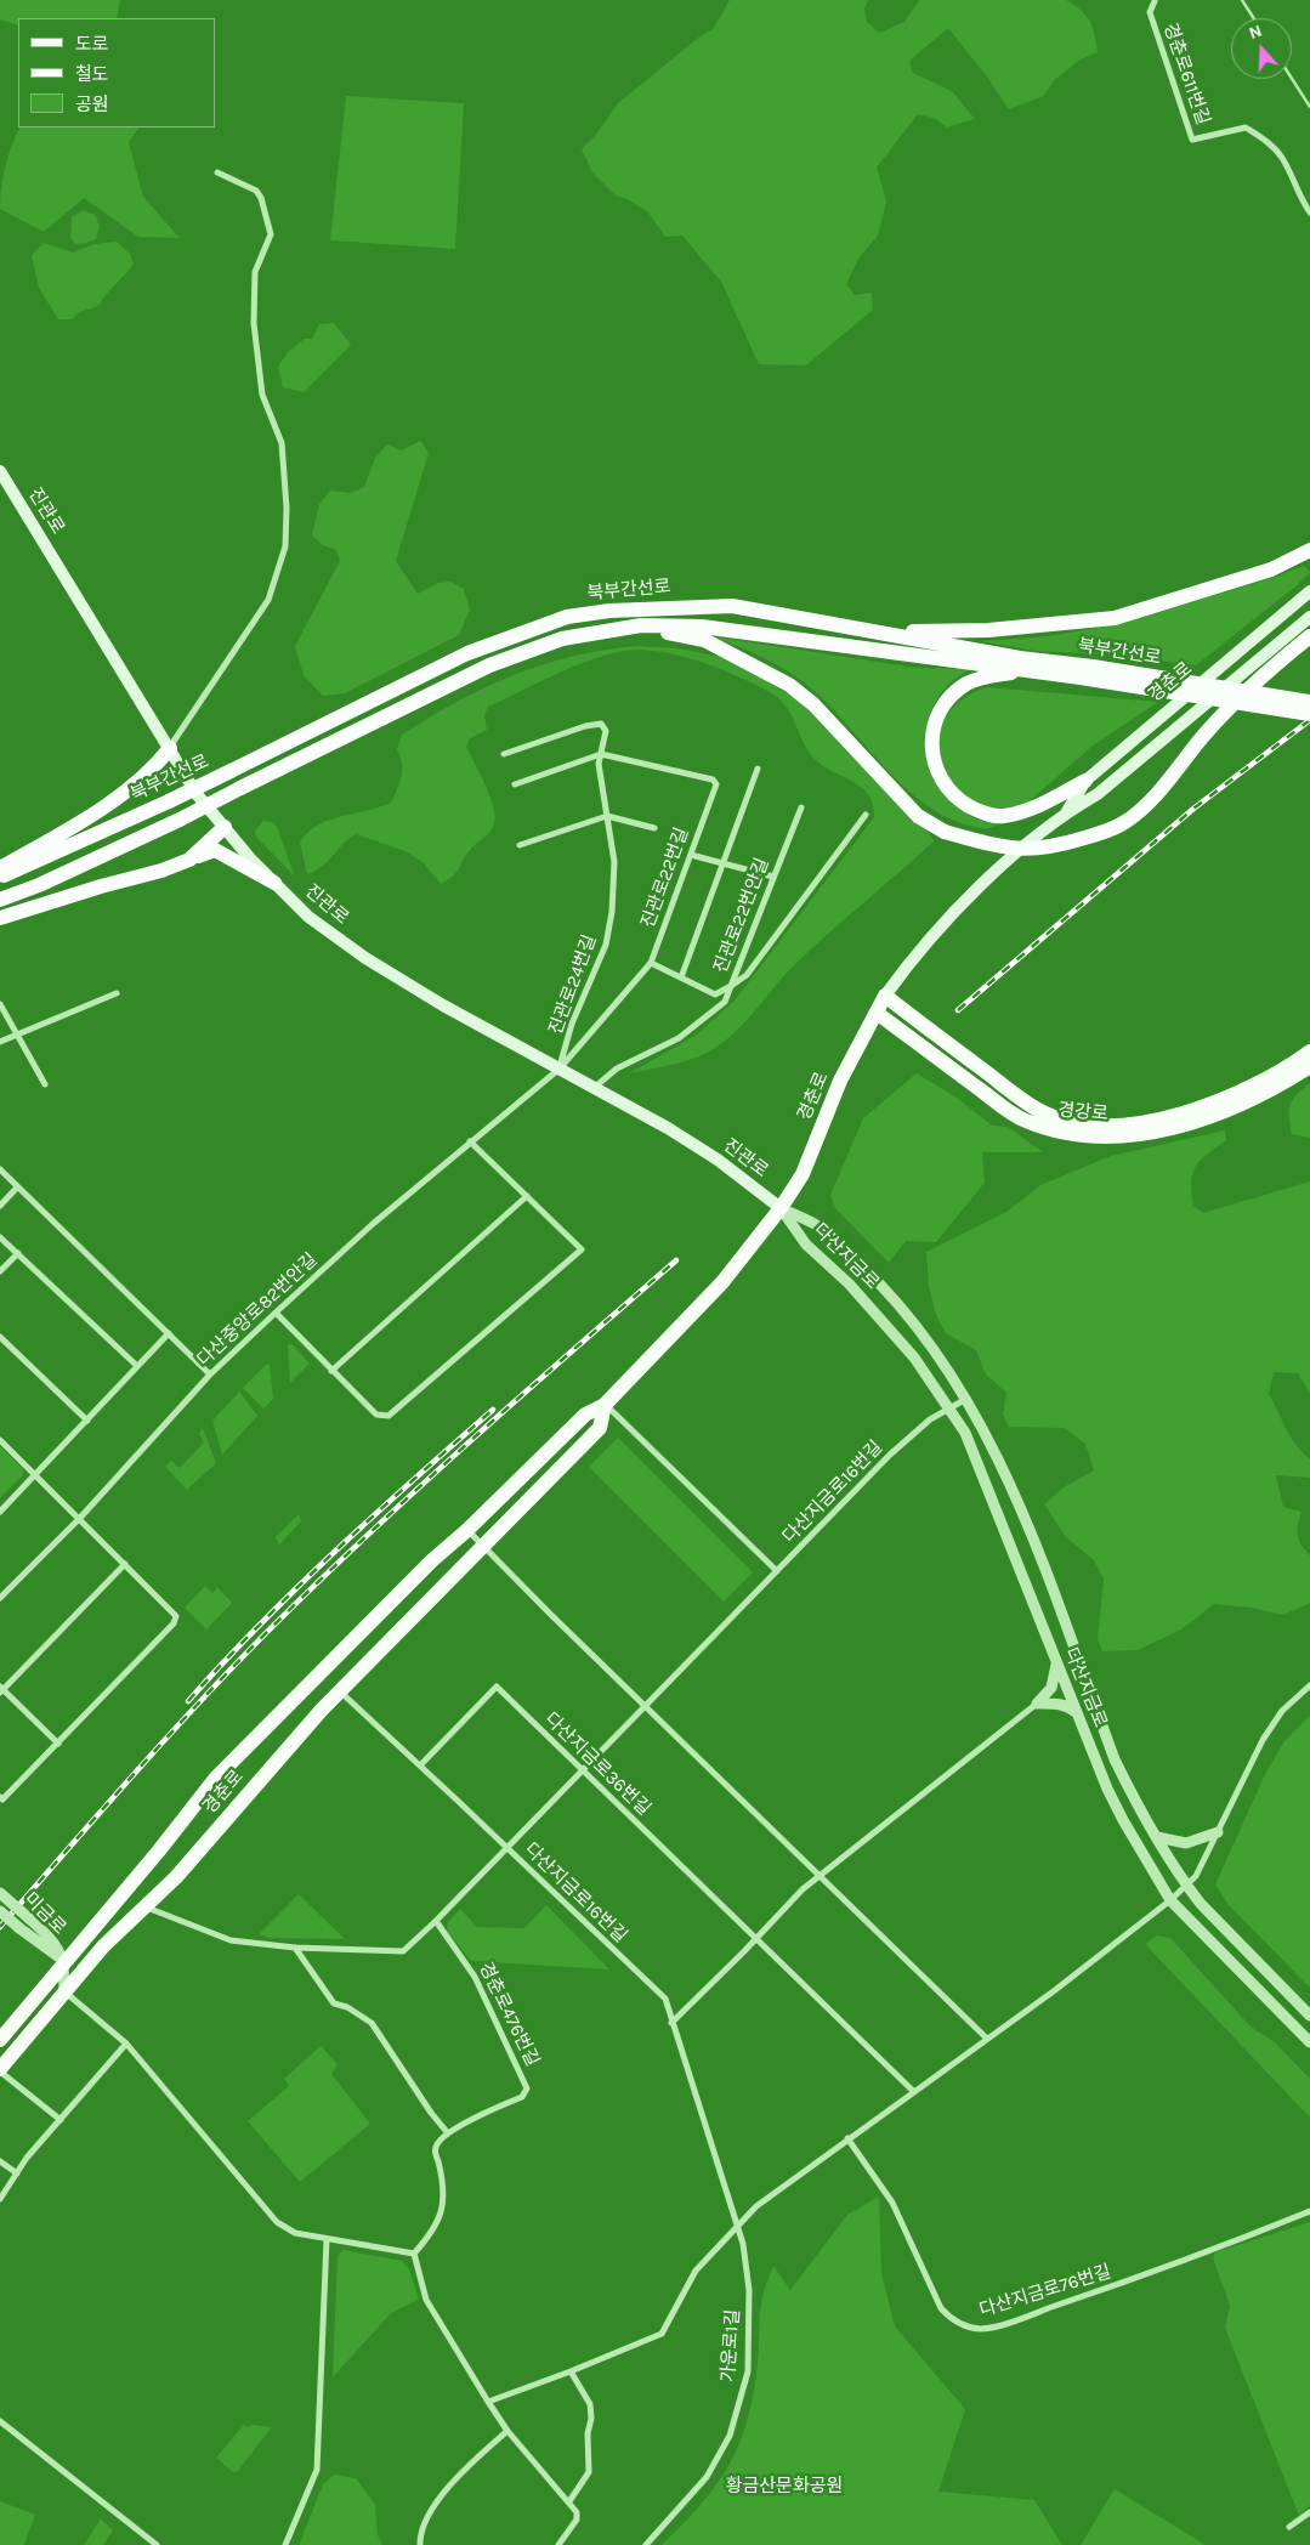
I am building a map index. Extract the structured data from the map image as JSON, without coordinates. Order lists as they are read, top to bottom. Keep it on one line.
{"streets":{"highway":["북부간선로"],"main road":["진관로","경춘로","경강로"],"street":["경춘로611번길","진관로22번길","진관로22번안길","진관로24번길","다산지금로","다산중앙로82번안길","다산지금로16번길","다산지금로36번길","미금로","경춘로476번길","다산지금로76번길","가운로1길"]},"crossings":[["진관로","경춘로"],["진관로","진관로22번길"],["진관로","진관로24번길"],["진관로","다산지금로"],["진관로","다산중앙로82번안길"],["경춘로","경강로"],["경춘로","다산지금로"],["경춘로","미금로"],["진관로22번길","진관로22번안길"],["진관로22번길","진관로24번길"],["진관로22번길","다산중앙로82번안길"],["진관로24번길","다산중앙로82번안길"],["다산지금로","다산지금로16번길"],["다산지금로16번길","다산지금로36번길"],["다산지금로16번길","가운로1길"]],"parks":["황금산문화공원"],"legend":["도로","철도","공원"],"north":"top"}
